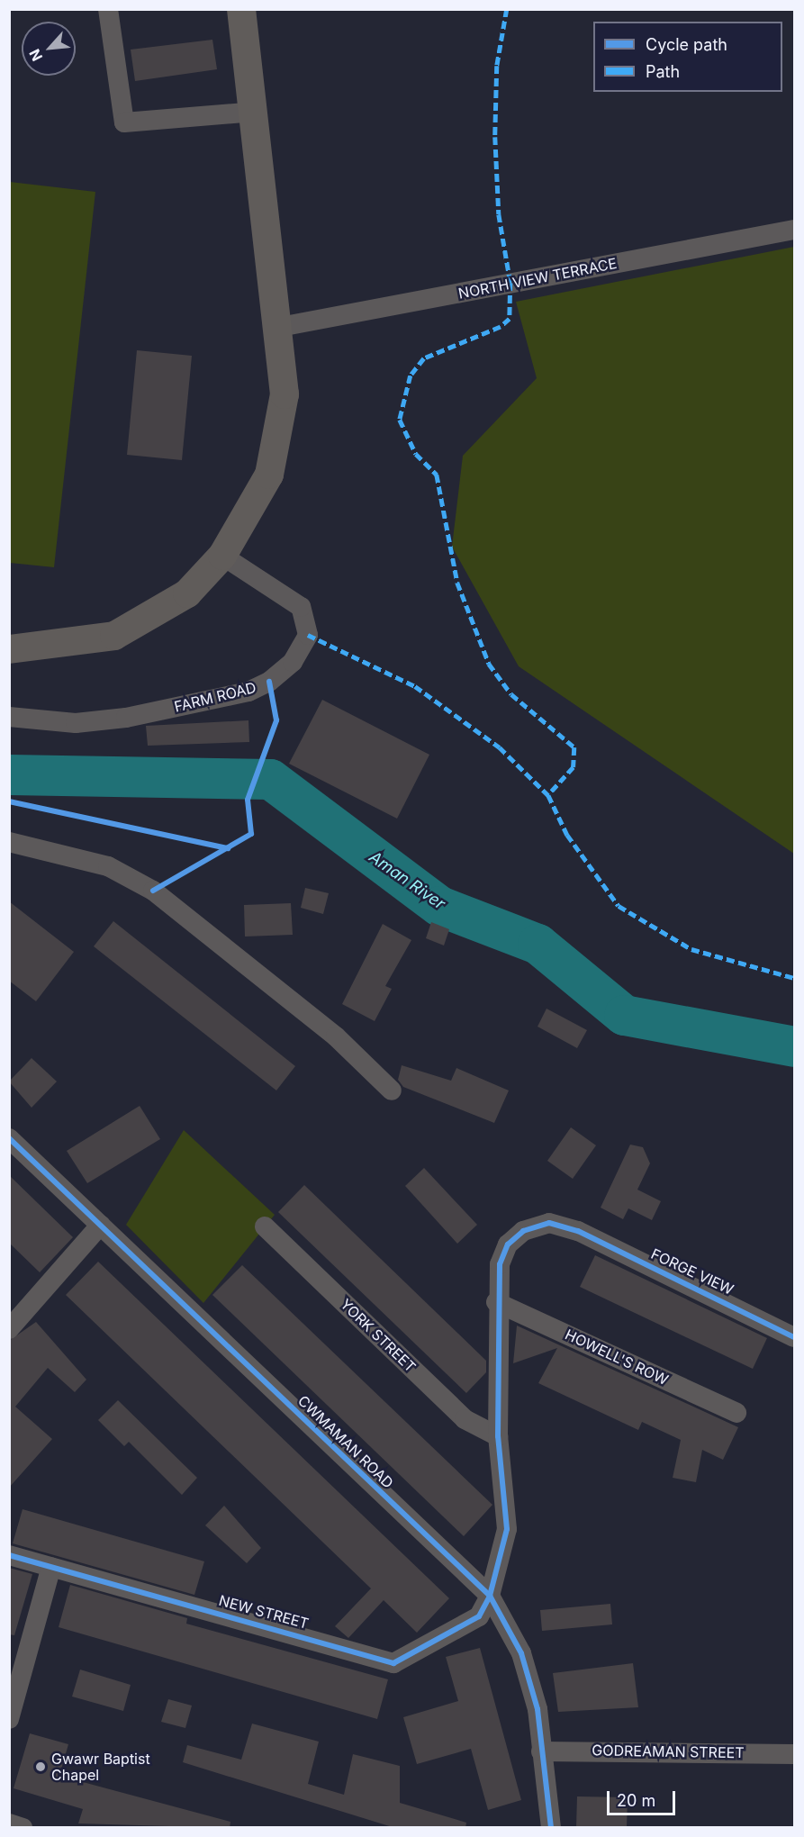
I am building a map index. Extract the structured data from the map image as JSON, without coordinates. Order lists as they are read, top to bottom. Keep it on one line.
{"streets":{"street":["NORTH VIEW TERRACE","FARM ROAD","FORGE VIEW","YORK STREET","HOWELL'S ROW","CWMAMAN ROAD","NEW STREET","GODREAMAN STREET"]},"crossings":[["FORGE VIEW","YORK STREET"],["FORGE VIEW","HOWELL'S ROW"],["FORGE VIEW","NEW STREET"],["YORK STREET","NEW STREET"],["CWMAMAN ROAD","NEW STREET"],["CWMAMAN ROAD","GODREAMAN STREET"]],"water":["Aman River"],"places":["Gwawr Baptist Chapel"],"legend":["Cycle path","Path"],"scale_bar":"20 m","north":"bottom left"}
